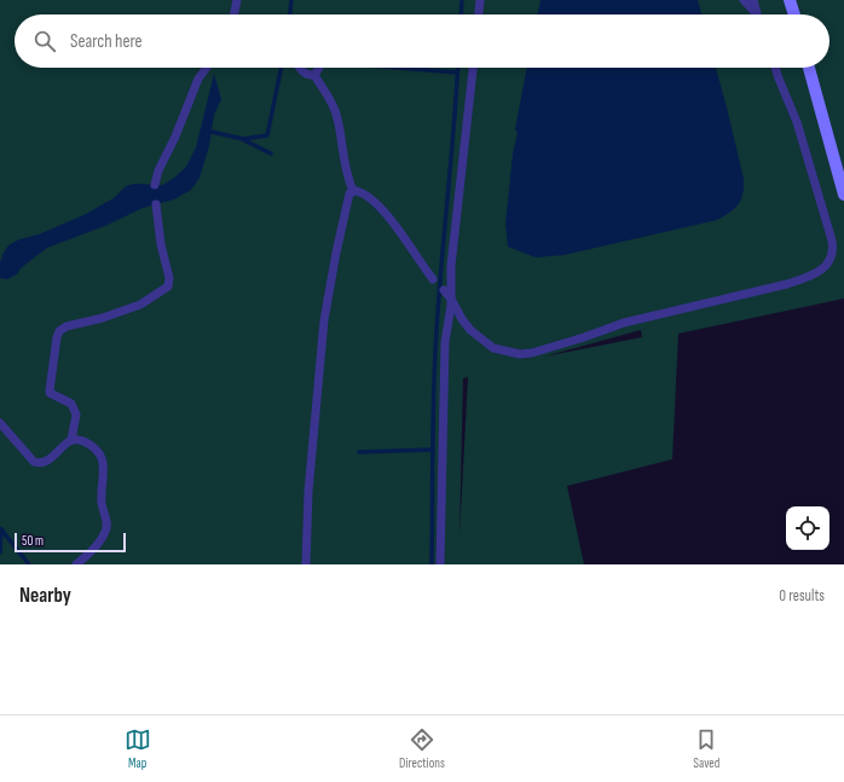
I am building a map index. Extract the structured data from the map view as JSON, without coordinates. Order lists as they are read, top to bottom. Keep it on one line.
{"scale_bar":"50 m","page":{"search":"Search here","scale":"50 m","heading":["Nearby","0 results"],"nav":["Map","Directions","Saved"]}}
